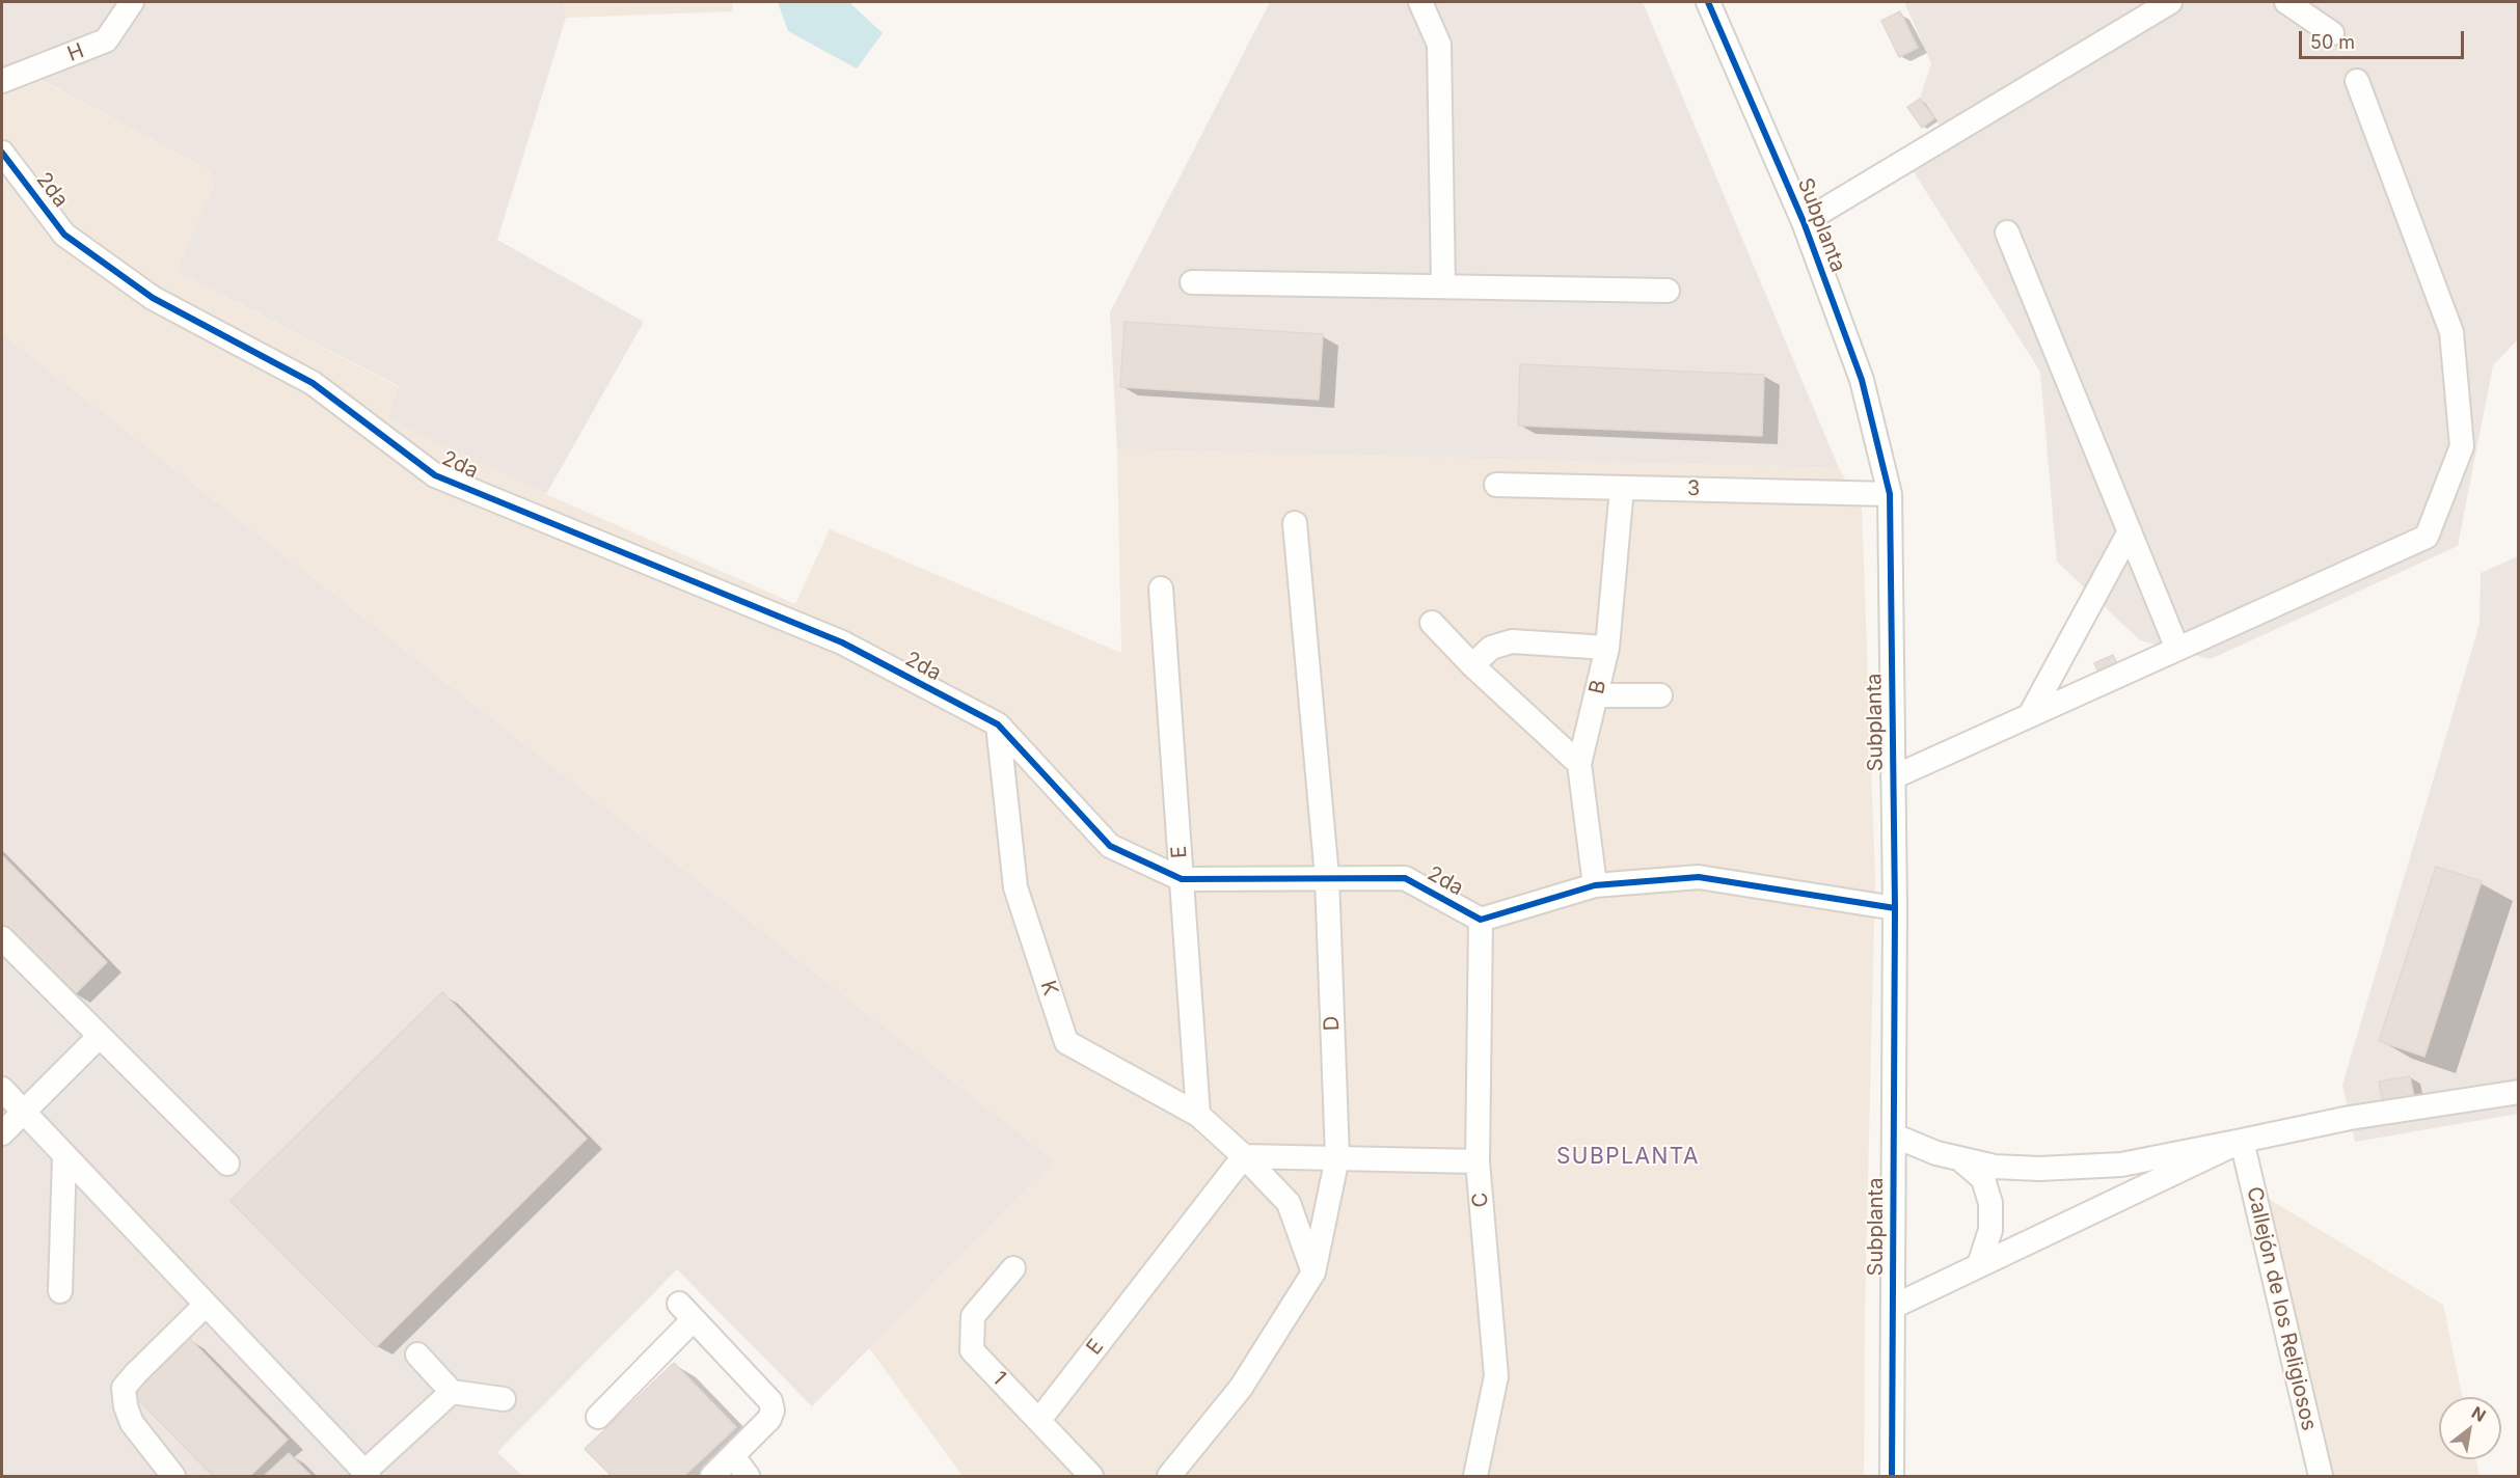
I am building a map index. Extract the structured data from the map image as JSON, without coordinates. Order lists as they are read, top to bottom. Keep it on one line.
{"streets":{"street":["H","2da","Subplanta","3","B","E","K","D","C","Callejón de los Religiosos","1"]},"crossings":[["2da","E"],["2da","K"],["2da","D"],["2da","C"],["Subplanta","3"],["3","B"],["E","K"],["E","1"],["K","D"]],"districts":["SUBPLANTA"],"scale_bar":"50 m","north":"top right"}
